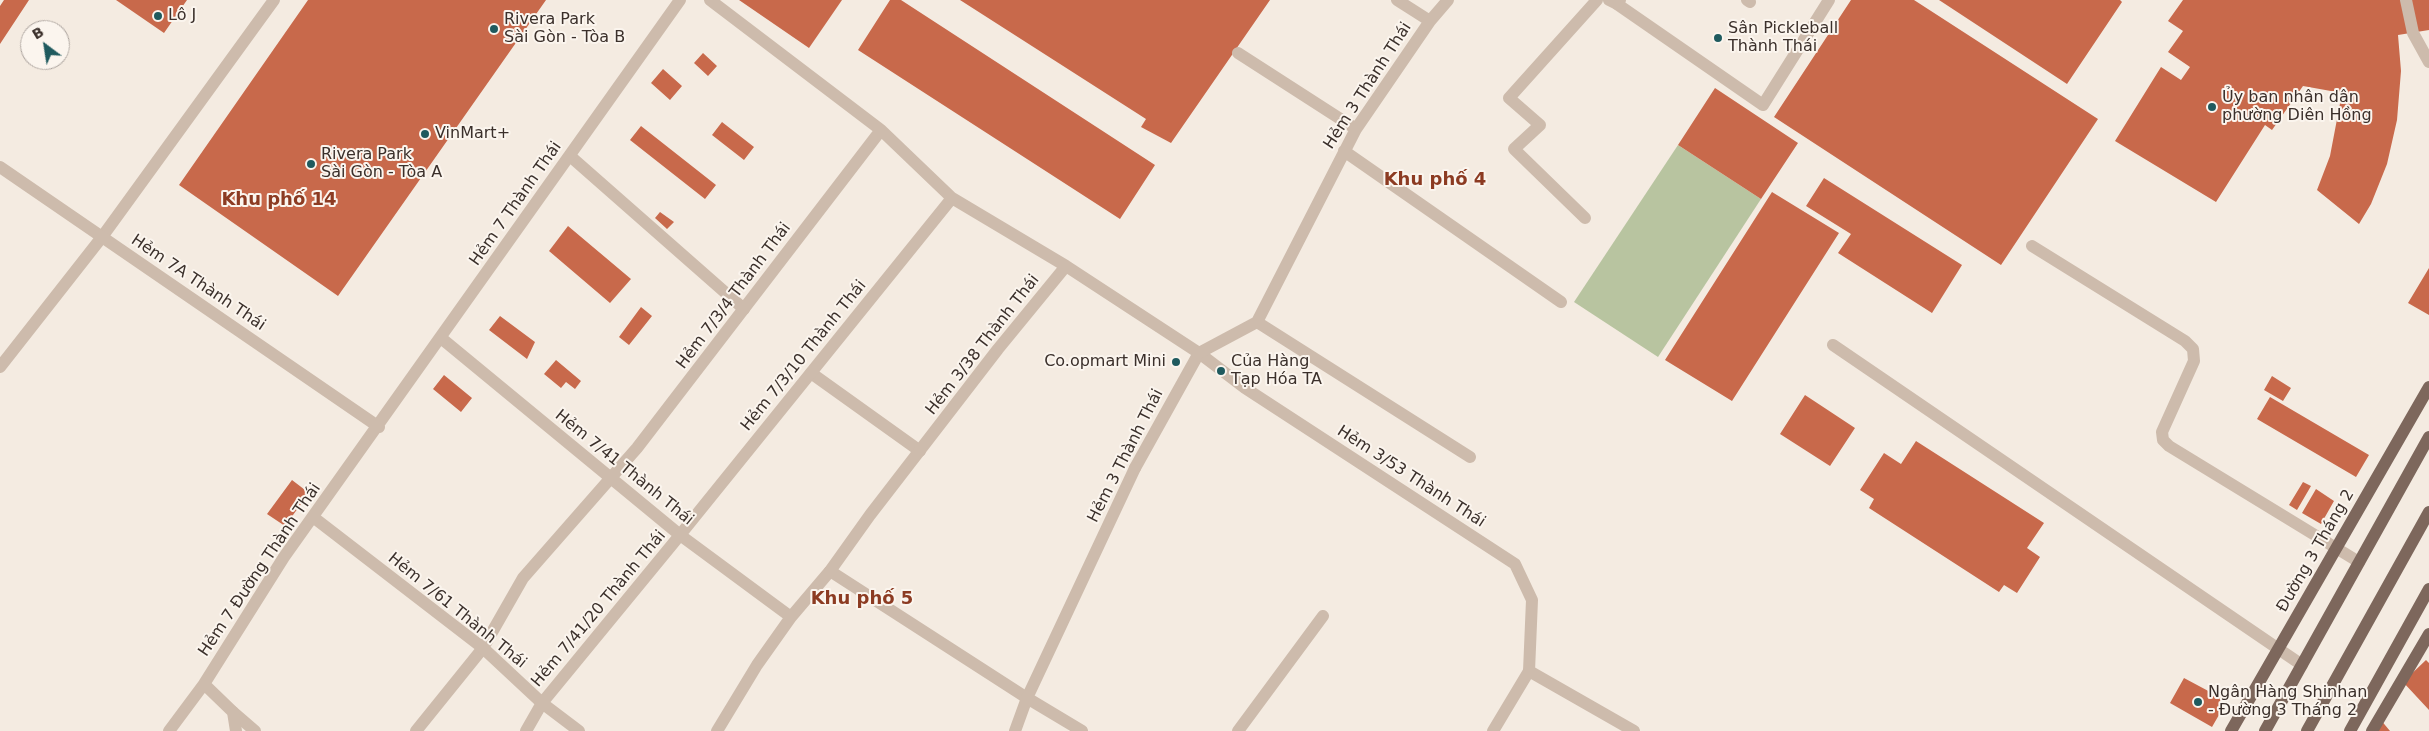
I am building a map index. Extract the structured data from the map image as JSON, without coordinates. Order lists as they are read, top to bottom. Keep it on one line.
{"streets":{"main road":["Đường 3 Tháng 2"],"street":["Hẻm 3 Thành Thái","Hẻm 7 Thành Thái","Hẻm 7A Thành Thái","Hẻm 7/3/4 Thành Thái","Hẻm 3/38 Thành Thái","Hẻm 7/3/10 Thành Thái","Hẻm 7/41 Thành Thái","Hẻm 3/53 Thành Thái","Hẻm 7 Đường Thành Thái","Hẻm 7/41/20 Thành Thái","Hẻm 7/61 Thành Thái"]},"crossings":[["Hẻm 3 Thành Thái","Hẻm 3/53 Thành Thái"],["Hẻm 7 Thành Thái","Hẻm 7A Thành Thái"],["Hẻm 7 Thành Thái","Hẻm 7/41 Thành Thái"],["Hẻm 7 Thành Thái","Hẻm 7 Đường Thành Thái"],["Hẻm 7A Thành Thái","Hẻm 7 Đường Thành Thái"],["Hẻm 7/3/4 Thành Thái","Hẻm 7/41 Thành Thái"],["Hẻm 7/3/4 Thành Thái","Hẻm 7/61 Thành Thái"],["Hẻm 3/38 Thành Thái","Hẻm 7/41 Thành Thái"],["Hẻm 7/3/10 Thành Thái","Hẻm 7/41 Thành Thái"],["Hẻm 7/3/10 Thành Thái","Hẻm 7/41/20 Thành Thái"],["Hẻm 7/41 Thành Thái","Hẻm 7/41/20 Thành Thái"],["Hẻm 7 Đường Thành Thái","Hẻm 7/61 Thành Thái"],["Hẻm 7/41/20 Thành Thái","Hẻm 7/61 Thành Thái"]],"districts":["Khu phố 4","Khu phố 14","Khu phố 5"],"places":["Lô J","Rivera Park Sài Gòn - Tòa B","Sân Pickleball Thành Thái","Ủy ban nhân dân phường Diên Hồng","VinMart+","Rivera Park Sài Gòn - Tòa A","Co.opmart Mini","Của Hàng Tạp Hóa TA","Ngân Hàng Shinhan - Đường 3 Tháng 2"],"north":"top left"}
